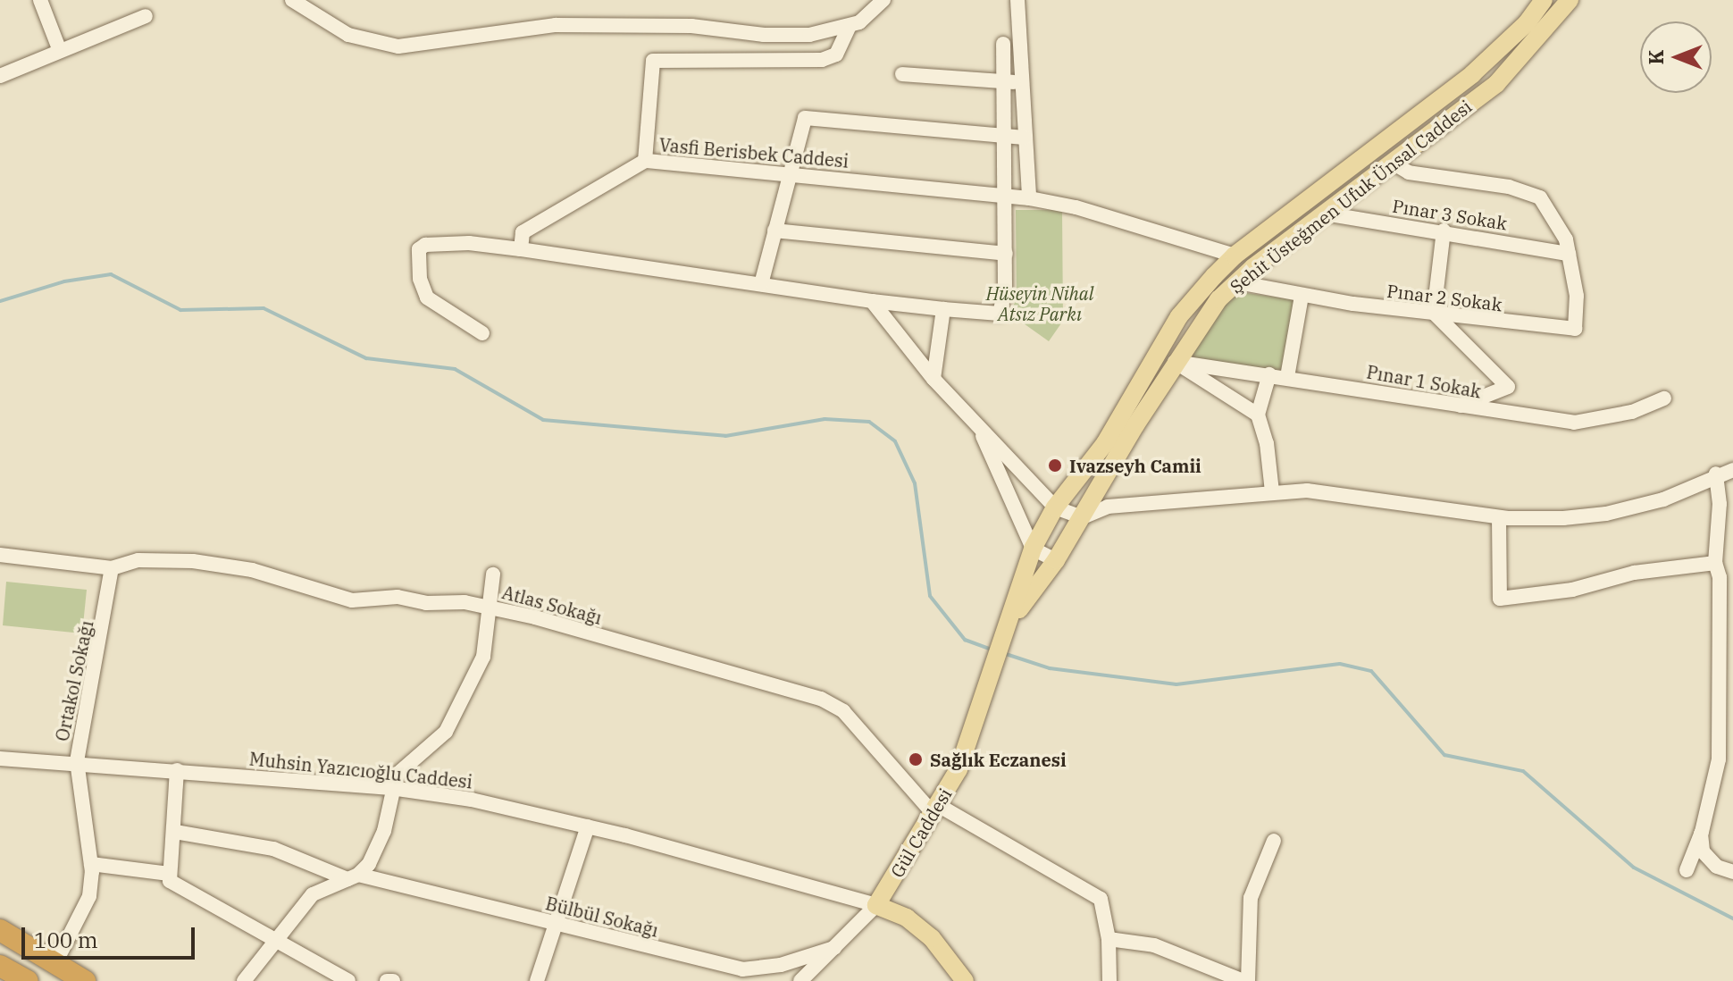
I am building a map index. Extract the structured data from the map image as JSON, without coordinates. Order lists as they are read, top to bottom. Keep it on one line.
{"streets":{"main road":["Şehit Üsteğmen Ufuk Ünsal Caddesi","Gül Caddesi"],"street":["Vasfi Berisbek Caddesi","Pınar 3 Sokak","Pınar 2 Sokak","Pınar 1 Sokak","Atlas Sokağı","Ortakol Sokağı","Muhsin Yazıcıoğlu Caddesi","Bülbül Sokağı"]},"crossings":[["Vasfi Berisbek Caddesi","Şehit Üsteğmen Ufuk Ünsal Caddesi"],["Şehit Üsteğmen Ufuk Ünsal Caddesi","Pınar 3 Sokak"],["Şehit Üsteğmen Ufuk Ünsal Caddesi","Pınar 2 Sokak"],["Şehit Üsteğmen Ufuk Ünsal Caddesi","Pınar 1 Sokak"],["Şehit Üsteğmen Ufuk Ünsal Caddesi","Gül Caddesi"],["Pınar 3 Sokak","Pınar 2 Sokak"],["Atlas Sokağı","Ortakol Sokağı"],["Atlas Sokağı","Gül Caddesi"],["Ortakol Sokağı","Muhsin Yazıcıoğlu Caddesi"],["Muhsin Yazıcıoğlu Caddesi","Gül Caddesi"],["Gül Caddesi","Bülbül Sokağı"]],"parks":["Hüseyin Nihal Atsız Parkı"],"places":["Ivazseyh Camii","Sağlık Eczanesi"],"scale_bar":"100 m","north":"left"}
